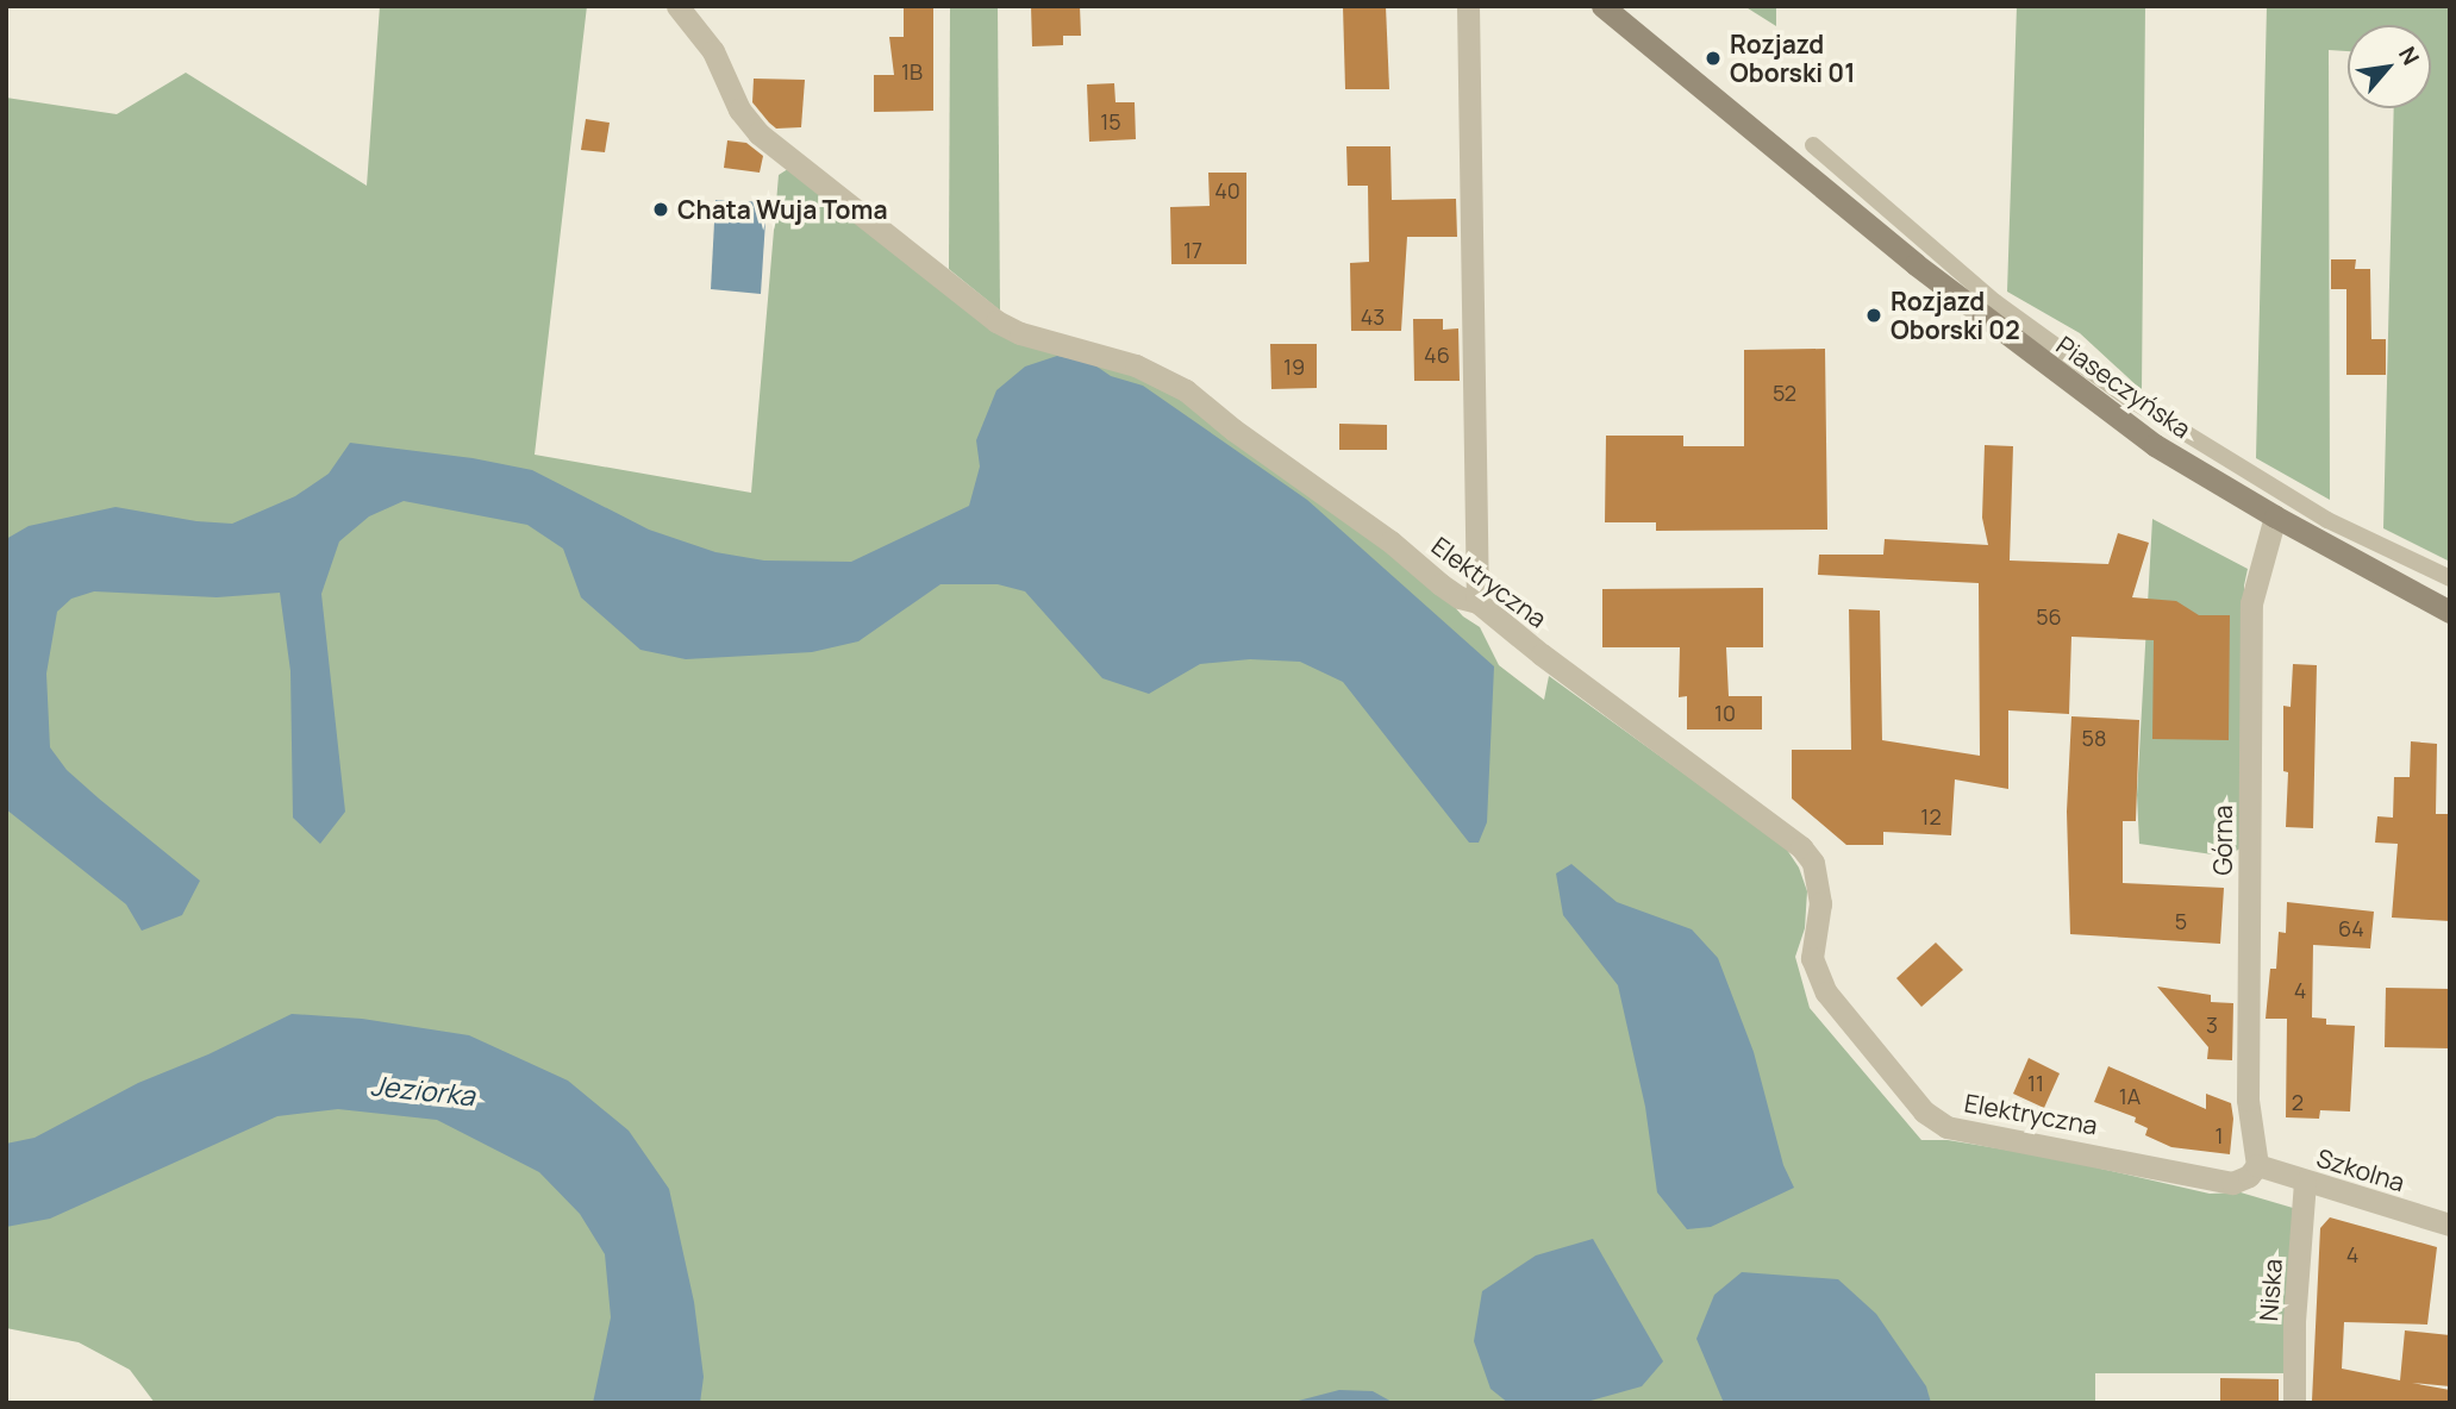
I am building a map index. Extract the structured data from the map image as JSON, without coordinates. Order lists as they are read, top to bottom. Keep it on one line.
{"streets":{"main road":["Piaseczyńska"],"street":["Elektryczna","Górna","Szkolna","Niska"]},"crossings":[["Piaseczyńska","Górna"],["Elektryczna","Górna"],["Elektryczna","Szkolna"],["Górna","Szkolna"],["Szkolna","Niska"]],"water":["Jeziorka"],"places":["Rozjazd Oborski 01","Chata Wuja Toma","Rozjazd Oborski 02"],"house_numbers":["1B","15","40","17","43","46","19","52","56","10","58","12","5","64","4","3","11","1A","2","1","4"],"north":"top right"}
